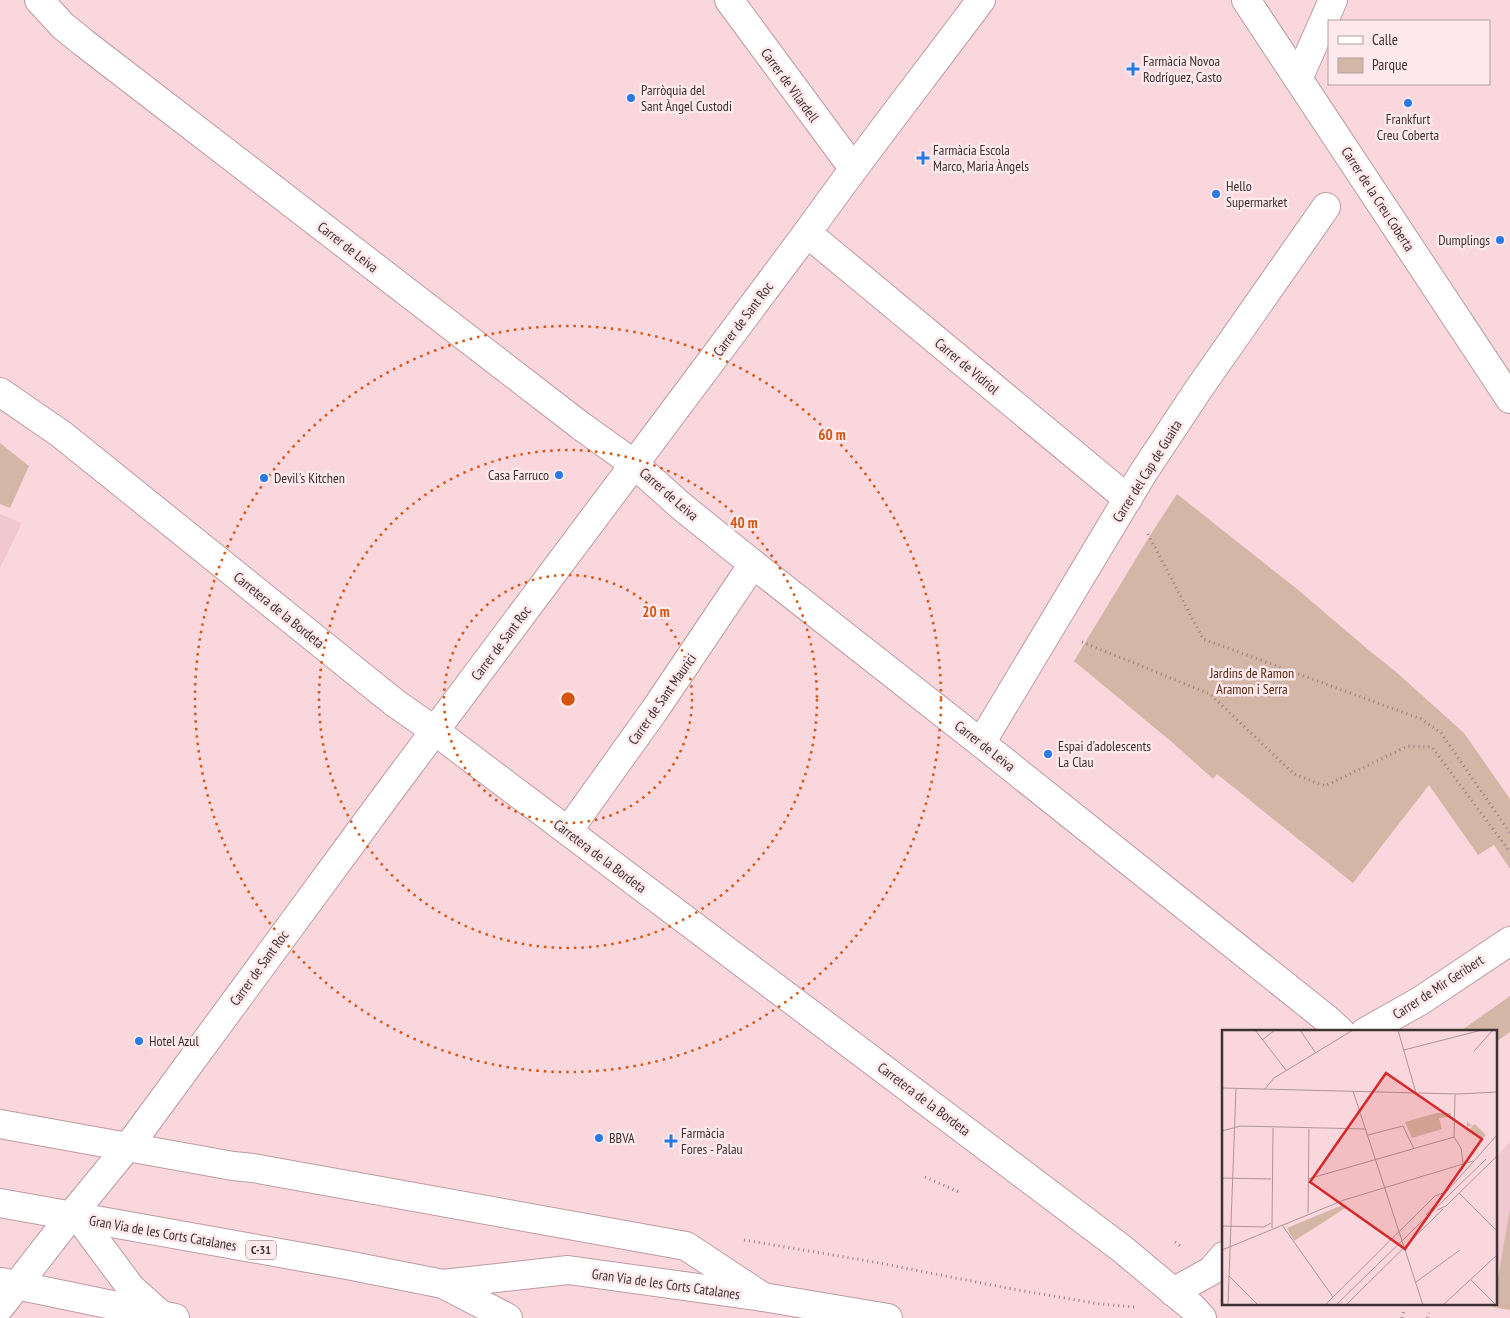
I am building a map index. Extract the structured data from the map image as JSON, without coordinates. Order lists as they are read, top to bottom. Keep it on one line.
{"streets":{"street":["Carrer de Vilardell","Carrer de la Creu Coberta","Carrer de Leiva","Carrer de Sant Roc","Carrer de Vidriol","Carrer del Cap de Guaita","Carretera de la Bordeta","Carrer de Sant Maurici","Carrer de Mir Geribert","Gran Via de les Corts Catalanes","C-31"]},"crossings":[["Carrer de Vilardell","Carrer de Sant Roc"],["Carrer de Leiva","Carrer de Sant Roc"],["Carrer de Leiva","Carrer del Cap de Guaita"],["Carrer de Leiva","Carrer de Sant Maurici"],["Carrer de Sant Roc","Carrer de Vidriol"],["Carrer de Sant Roc","Carretera de la Bordeta"],["Carrer de Sant Roc","Gran Via de les Corts Catalanes"],["Carrer de Vidriol","Carrer del Cap de Guaita"],["Carretera de la Bordeta","Carrer de Sant Maurici"]],"parks":["Jardins de Ramon Aramon i Serra"],"places":{"health":["Farmàcia Novoa Rodríguez, Casto","Farmàcia Escola Marco, Maria Àngels","Farmàcia Fores - Palau"],"other":["Parròquia del Sant Àngel Custodi","Frankfurt Creu Coberta","Hello Supermarket","Dumplings","Casa Farruco","Devil's Kitchen","Espai d'adolescents La Clau","Hotel Azul","BBVA"]},"legend":["Calle","Parque"],"rings":["60 m","40 m","20 m"]}
